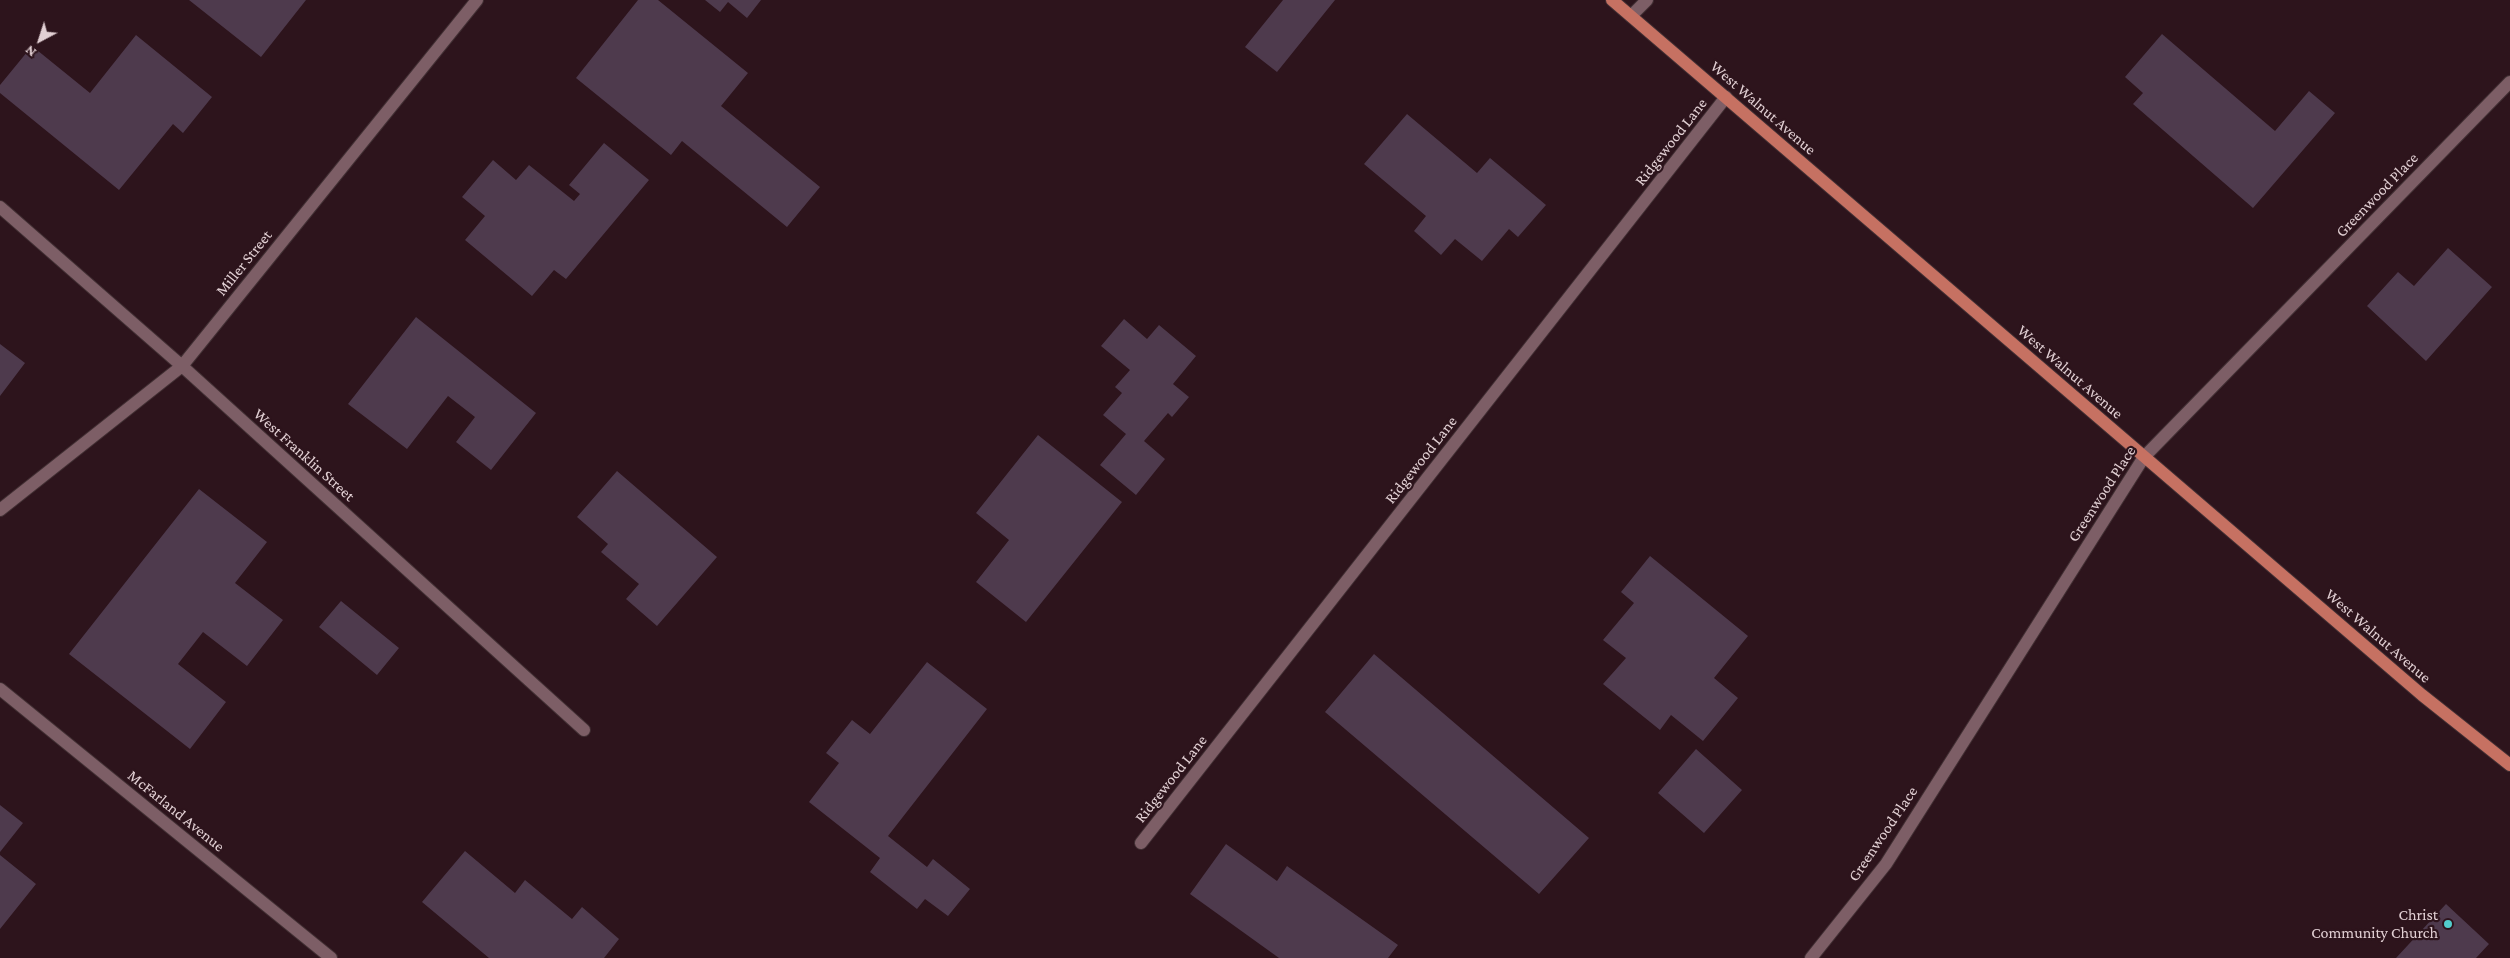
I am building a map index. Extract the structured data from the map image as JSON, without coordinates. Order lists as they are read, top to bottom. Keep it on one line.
{"streets":{"main road":["West Walnut Avenue"],"street":["Ridgewood Lane","Greenwood Place","Miller Street","West Franklin Street","McFarland Avenue"]},"crossings":[["West Walnut Avenue","Ridgewood Lane"],["West Walnut Avenue","Greenwood Place"],["Miller Street","West Franklin Street"]],"places":["Christ Community Church"],"north":"bottom left"}
